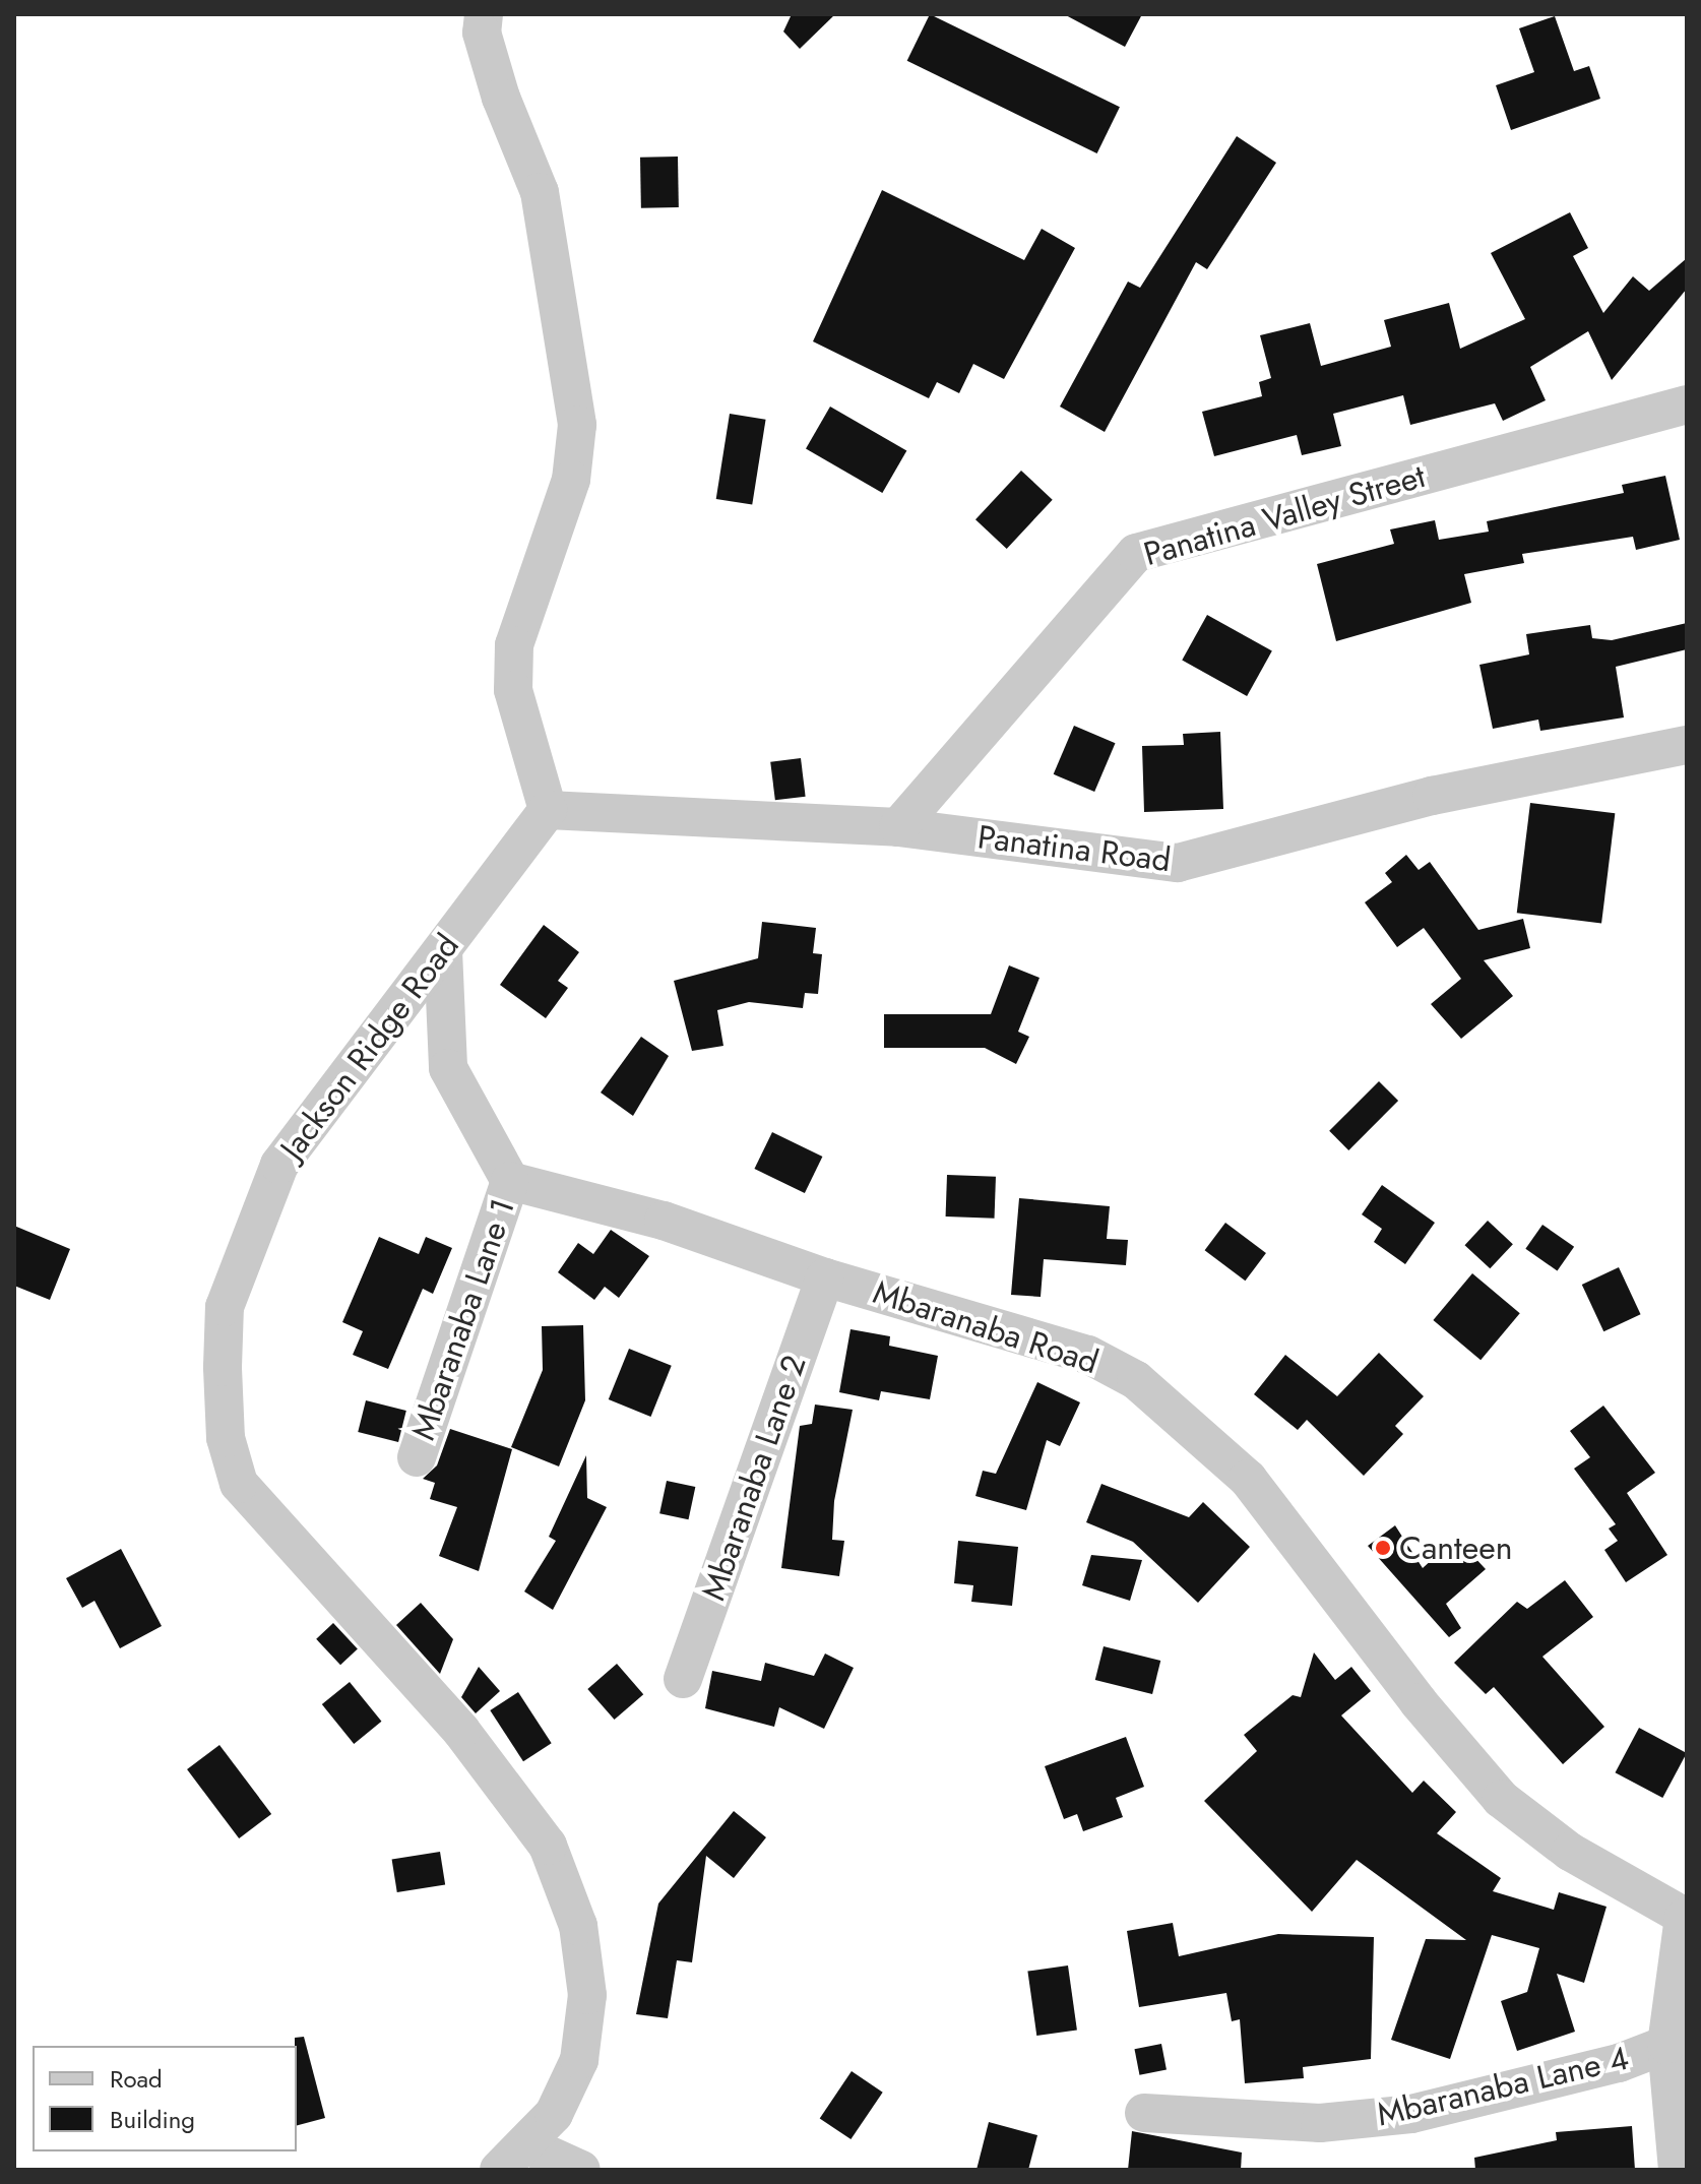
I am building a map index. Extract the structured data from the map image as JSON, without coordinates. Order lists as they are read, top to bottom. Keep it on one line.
{"streets":{"street":["Panatina Valley Street","Panatina Road","Jackson Ridge Road","Mbaranaba Lane 1","Mbaranaba Road","Mbaranaba Lane 2","Mbaranaba Lane 4"]},"crossings":[["Panatina Valley Street","Panatina Road"],["Panatina Road","Jackson Ridge Road"],["Mbaranaba Lane 1","Mbaranaba Road"],["Mbaranaba Road","Mbaranaba Lane 2"]],"places":["Canteen"],"legend":["Road","Building"]}
